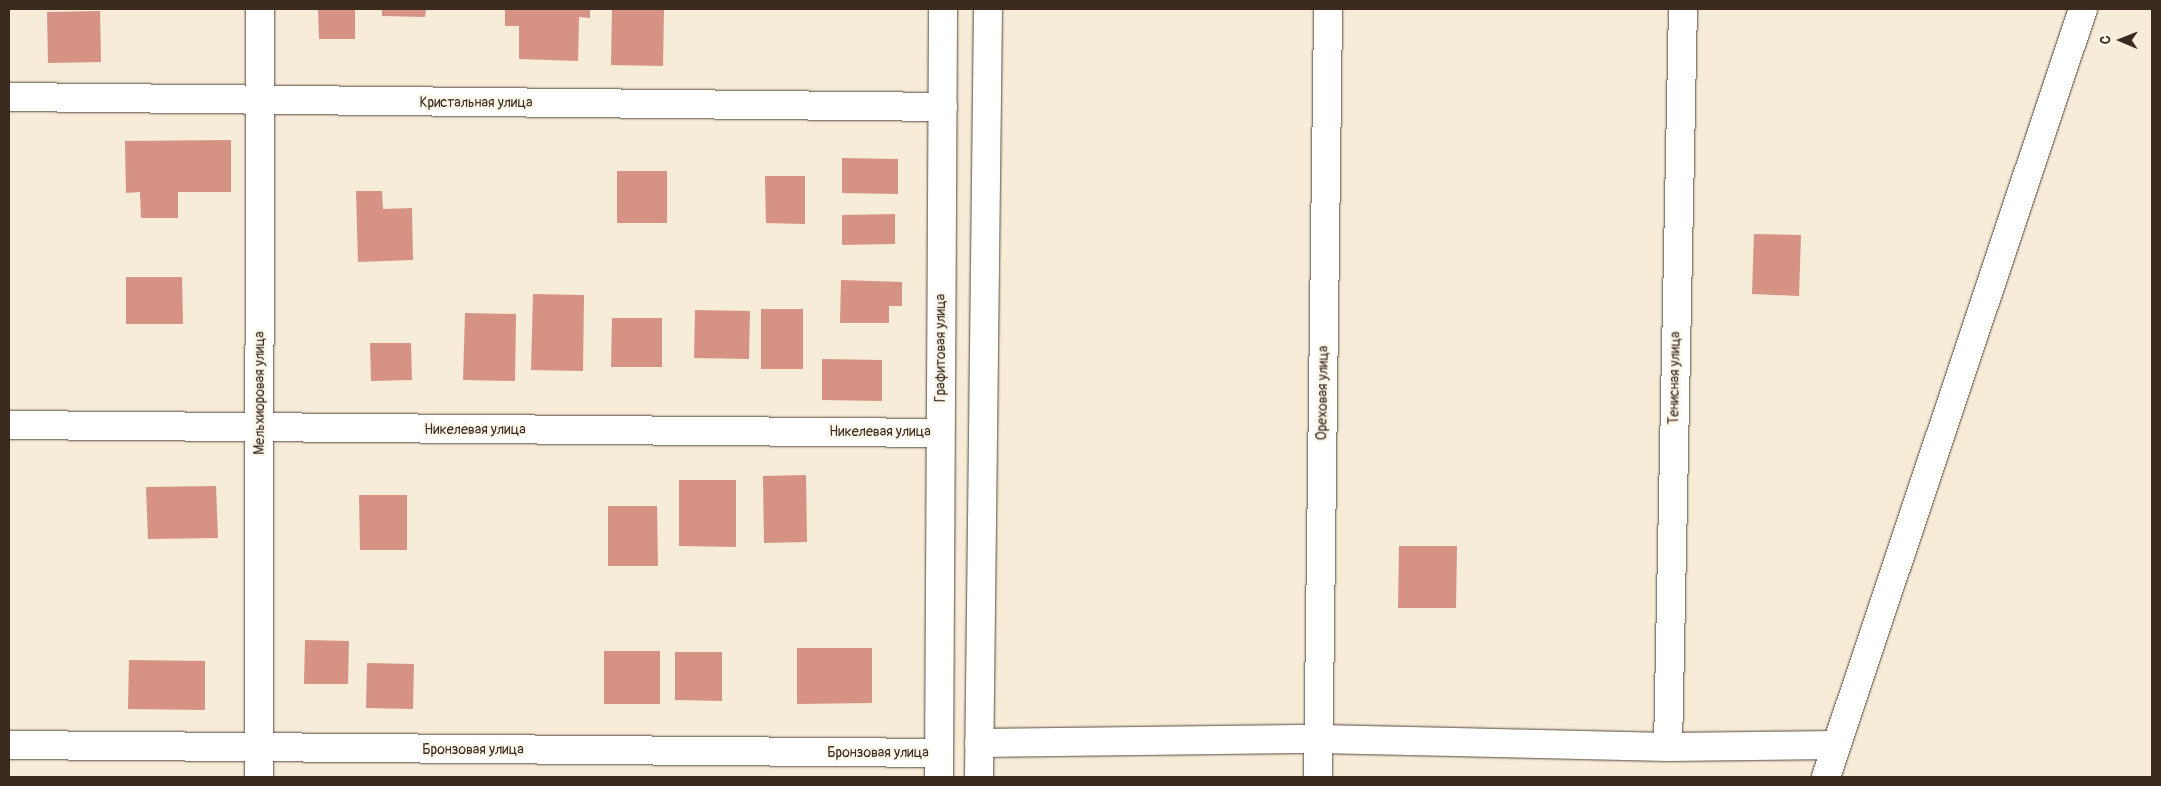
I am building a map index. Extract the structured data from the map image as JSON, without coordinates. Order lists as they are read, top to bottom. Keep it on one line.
{"streets":{"street":["Кристальная улица","Графитовая улица","Тенисная улица","Мельхиоровая улица","Ореховая улица","Никелевая улица","Бронзовая улица"]},"crossings":[["Кристальная улица","Графитовая улица"],["Кристальная улица","Мельхиоровая улица"],["Графитовая улица","Никелевая улица"],["Графитовая улица","Бронзовая улица"],["Мельхиоровая улица","Никелевая улица"],["Мельхиоровая улица","Бронзовая улица"]],"north":"left"}
